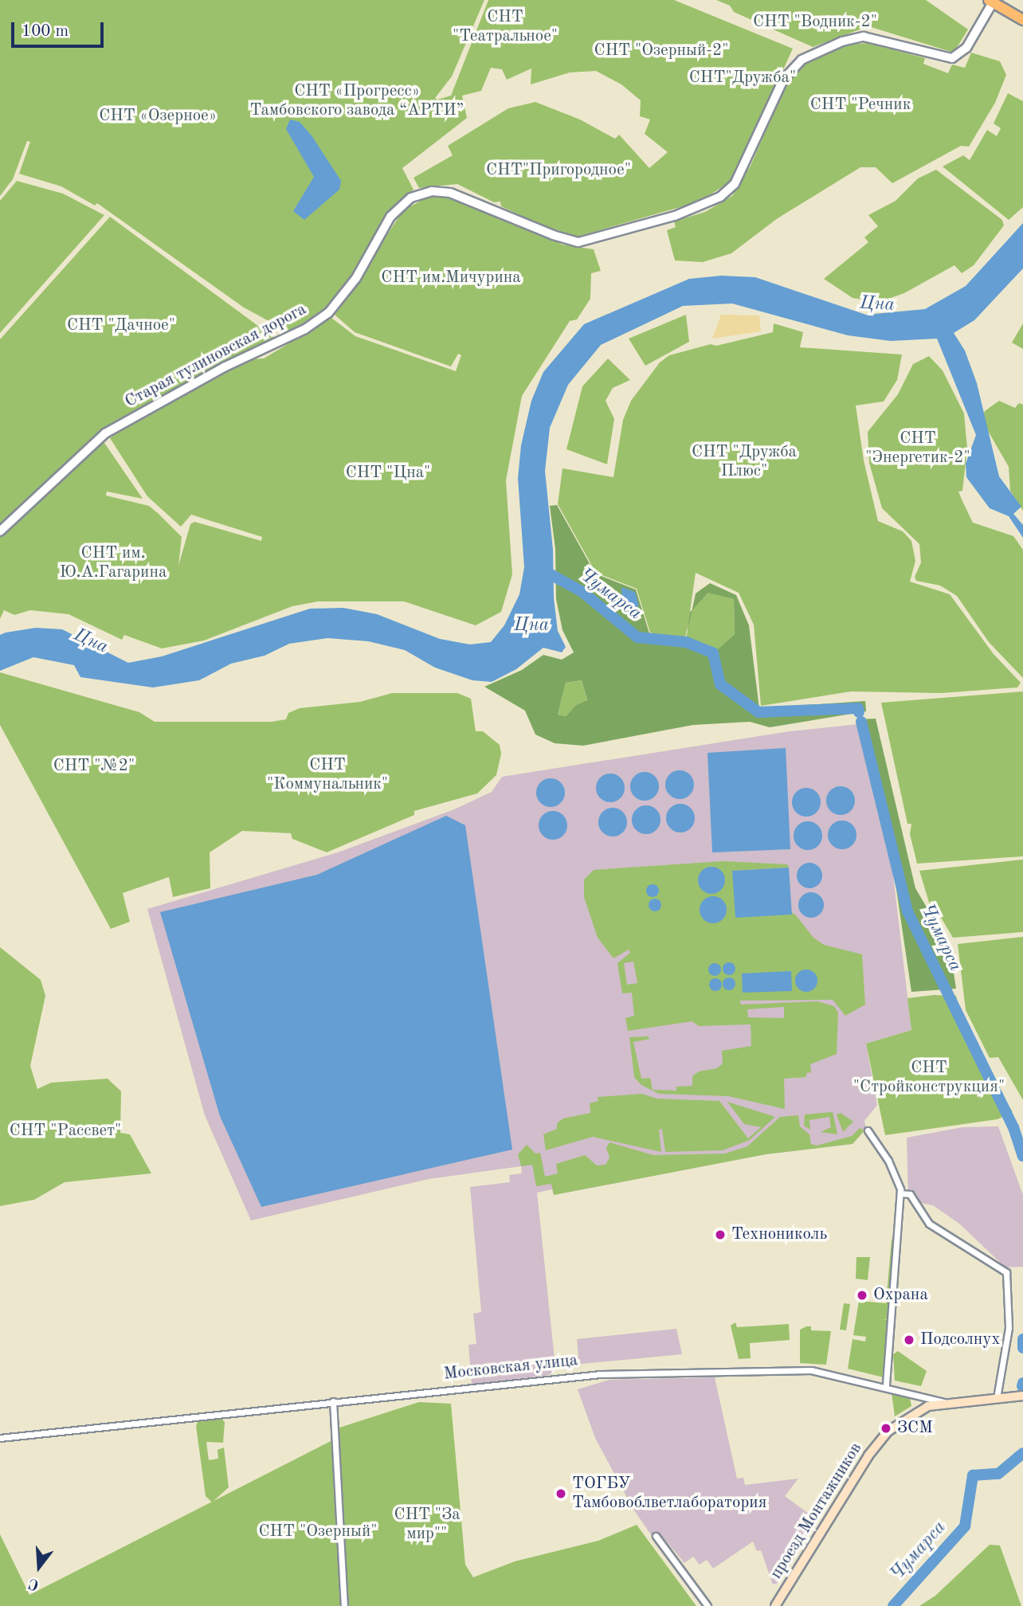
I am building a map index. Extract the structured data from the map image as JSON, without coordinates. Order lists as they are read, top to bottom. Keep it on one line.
{"streets":{"main road":["Московская улица","проезд Монтажников"],"street":["Старая тулиновская дорога"]},"crossings":[["Московская улица","проезд Монтажников"]],"water":["Цна","Чумарса"],"parks":["СНТ \"Театральное\"","СНТ \"Водник-2\"","СНТ \"Озерный-2\"","СНТ\"Дружба\"","СНТ «Прогресс» Тамбовского завода “АРТИ”","СНТ \"Речник","СНТ «Озерное»","СНТ\"Пригородное\"","СНТ им.Мичурина","СНТ \"Дачное\"","СНТ \"Энергетик-2\"","СНТ \"Дружба Плюс\"","СНТ \"Цна\"","СНТ им. Ю.А.Гагарина","СНТ \"Коммунальник\"","СНТ \"№2\"","СНТ \"Стройконструкция\"","СНТ \"Рассвет\"","СНТ \"За мир\"\"","СНТ \"Озерный\""],"places":["Технониколь","Охрана","Подсолнух","ЗСМ","ТОГБУ Тамбовоблветлаборатория"],"scale_bar":"100 m","north":"bottom"}
